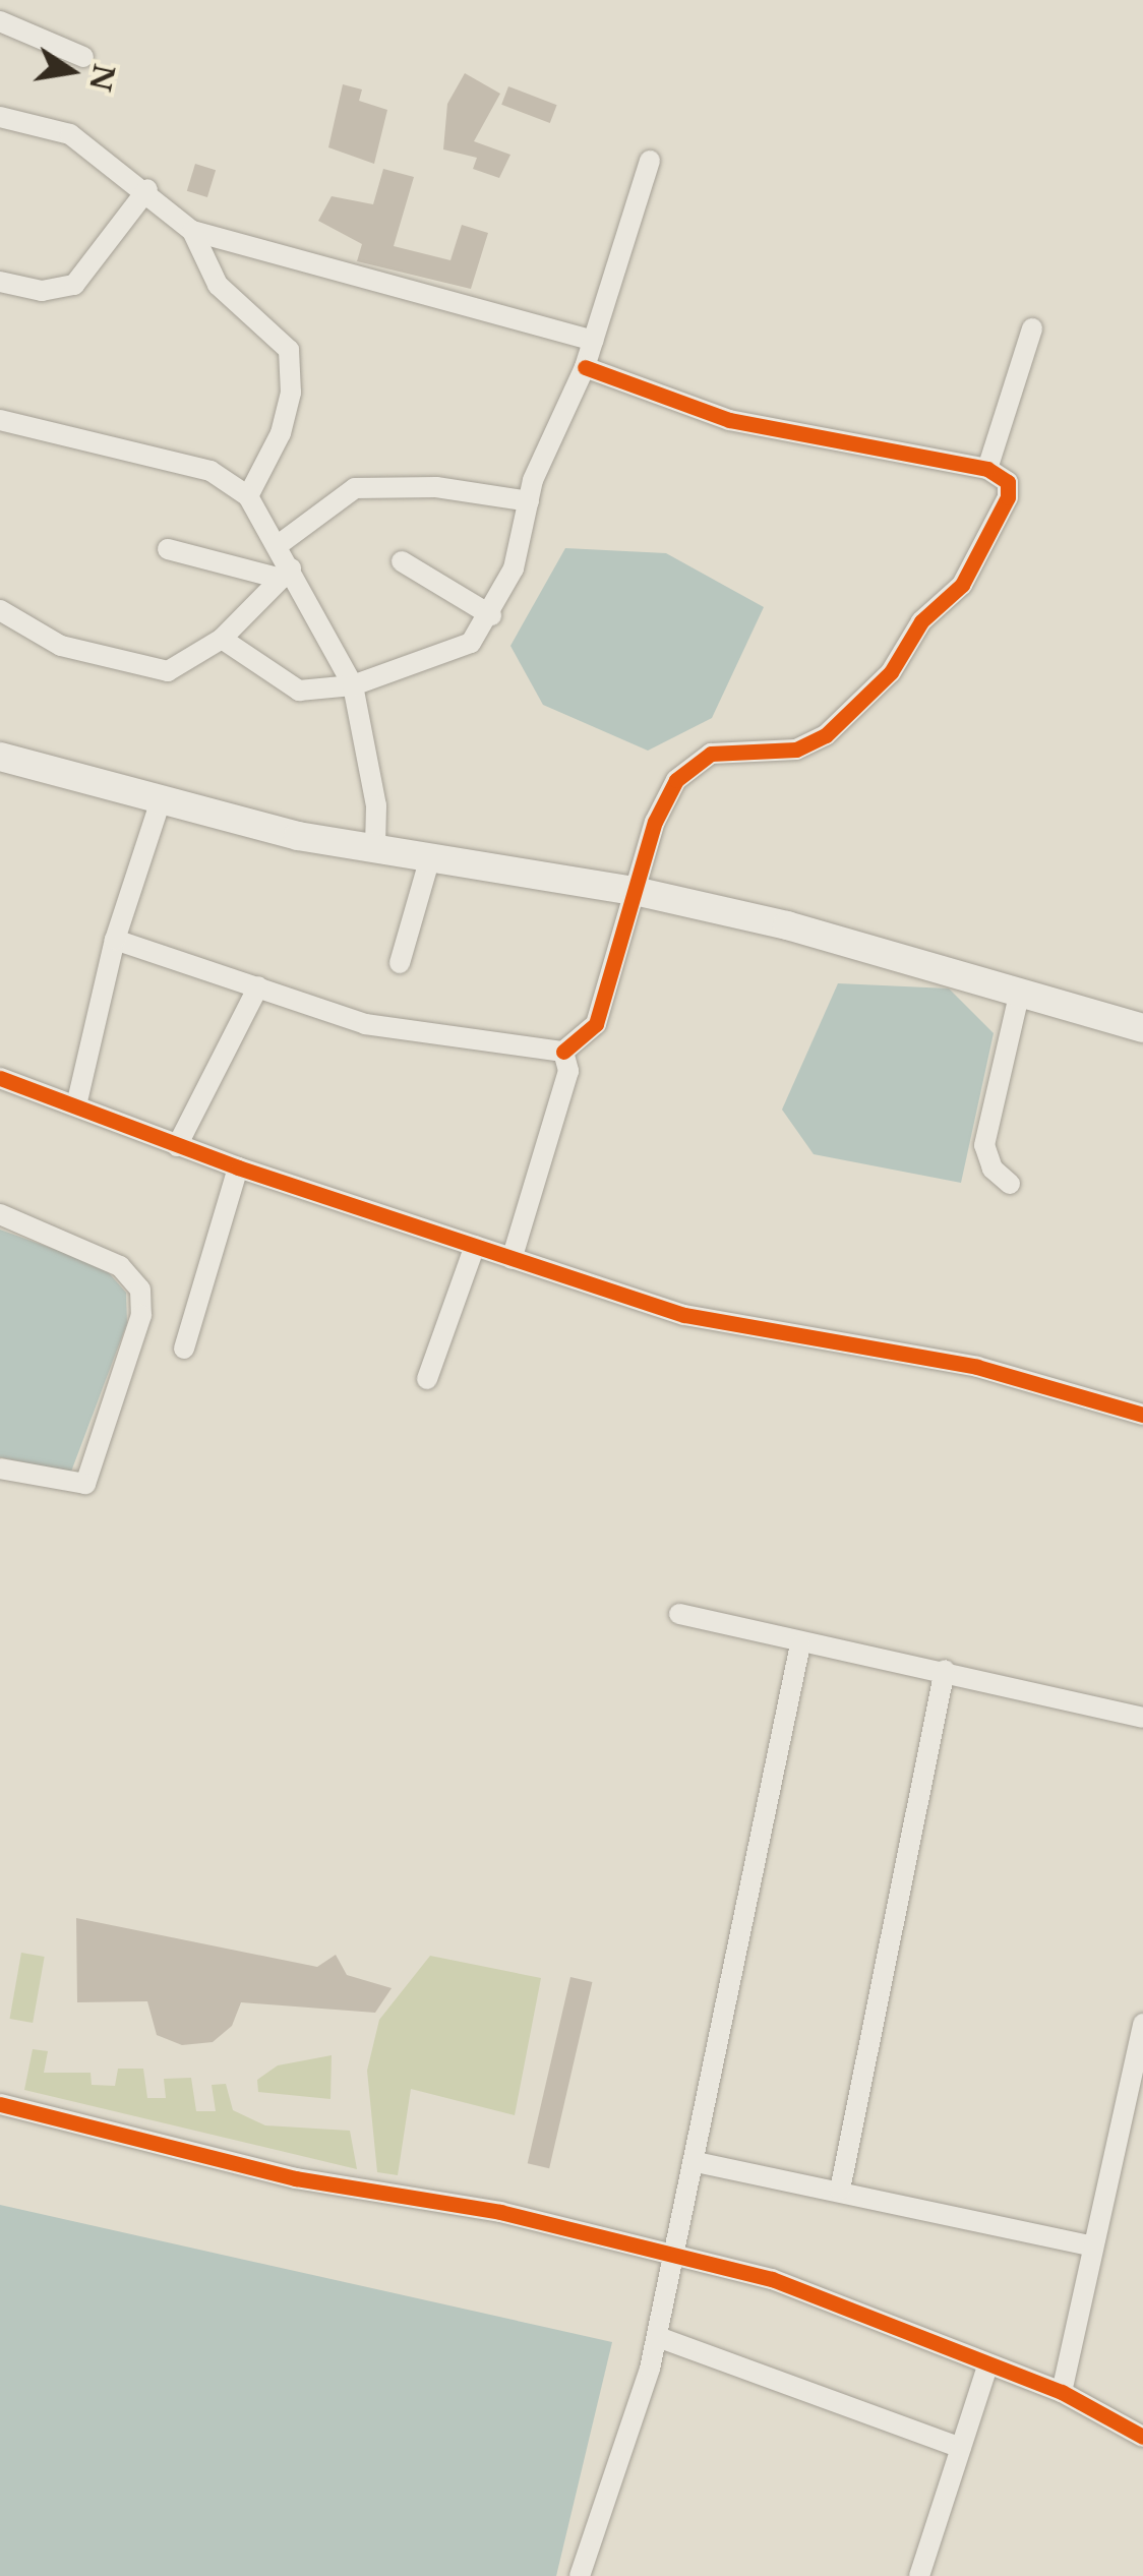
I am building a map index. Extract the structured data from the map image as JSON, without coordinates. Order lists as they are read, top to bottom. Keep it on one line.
{"north":"right"}
